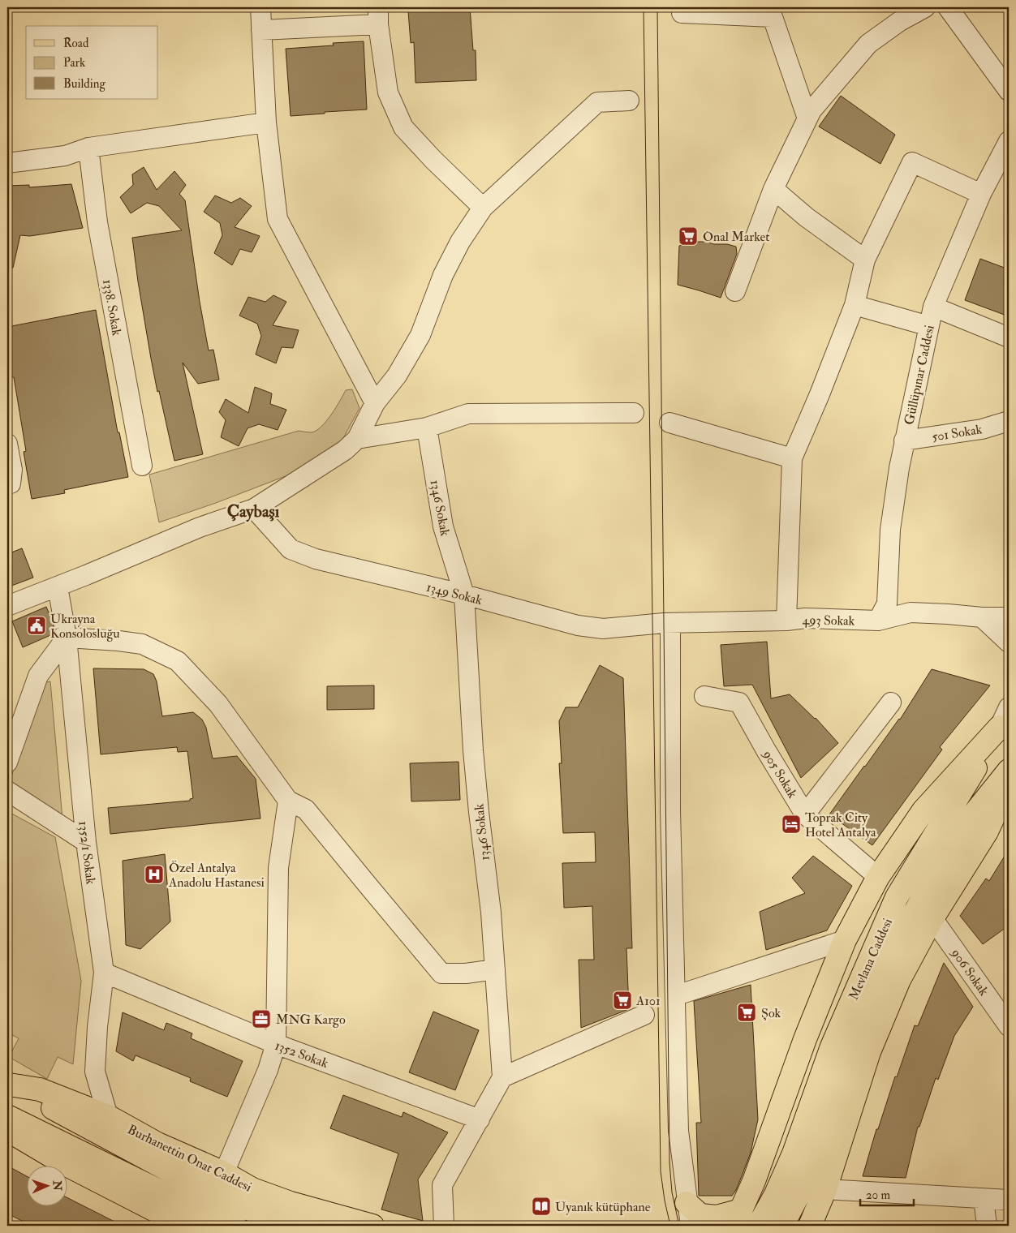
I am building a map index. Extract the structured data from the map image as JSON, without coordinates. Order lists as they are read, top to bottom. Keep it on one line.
{"streets":{"main road":["Mevlana Caddesi","Burhanettin Onat Caddesi"],"street":["1338. Sokak","Güllüpınar Caddesi","501 Sokak","1346 Sokak","1349 Sokak","493 Sokak","905 Sokak","1352/1 Sokak","906 Sokak","1352 Sokak"]},"crossings":[["Güllüpınar Caddesi","501 Sokak"],["Güllüpınar Caddesi","493 Sokak"],["1346 Sokak","1349 Sokak"],["1349 Sokak","493 Sokak"],["1352/1 Sokak","1352 Sokak"],["1352/1 Sokak","Burhanettin Onat Caddesi"]],"districts":["Çaybaşı"],"places":{"supermarket":["Onal Market","A101","Şok"],"public building":["Ukrayna Konsolosluğu"],"hotel":["Toprak City Hotel Antalya"],"hospital":["Özel Antalya Anadolu Hastanesi"],"office":["MNG Kargo"],"library":["Uyanık kütüphane"]},"legend":["Road","Park","Building"],"scale_bar":"20 m","north":"right"}
